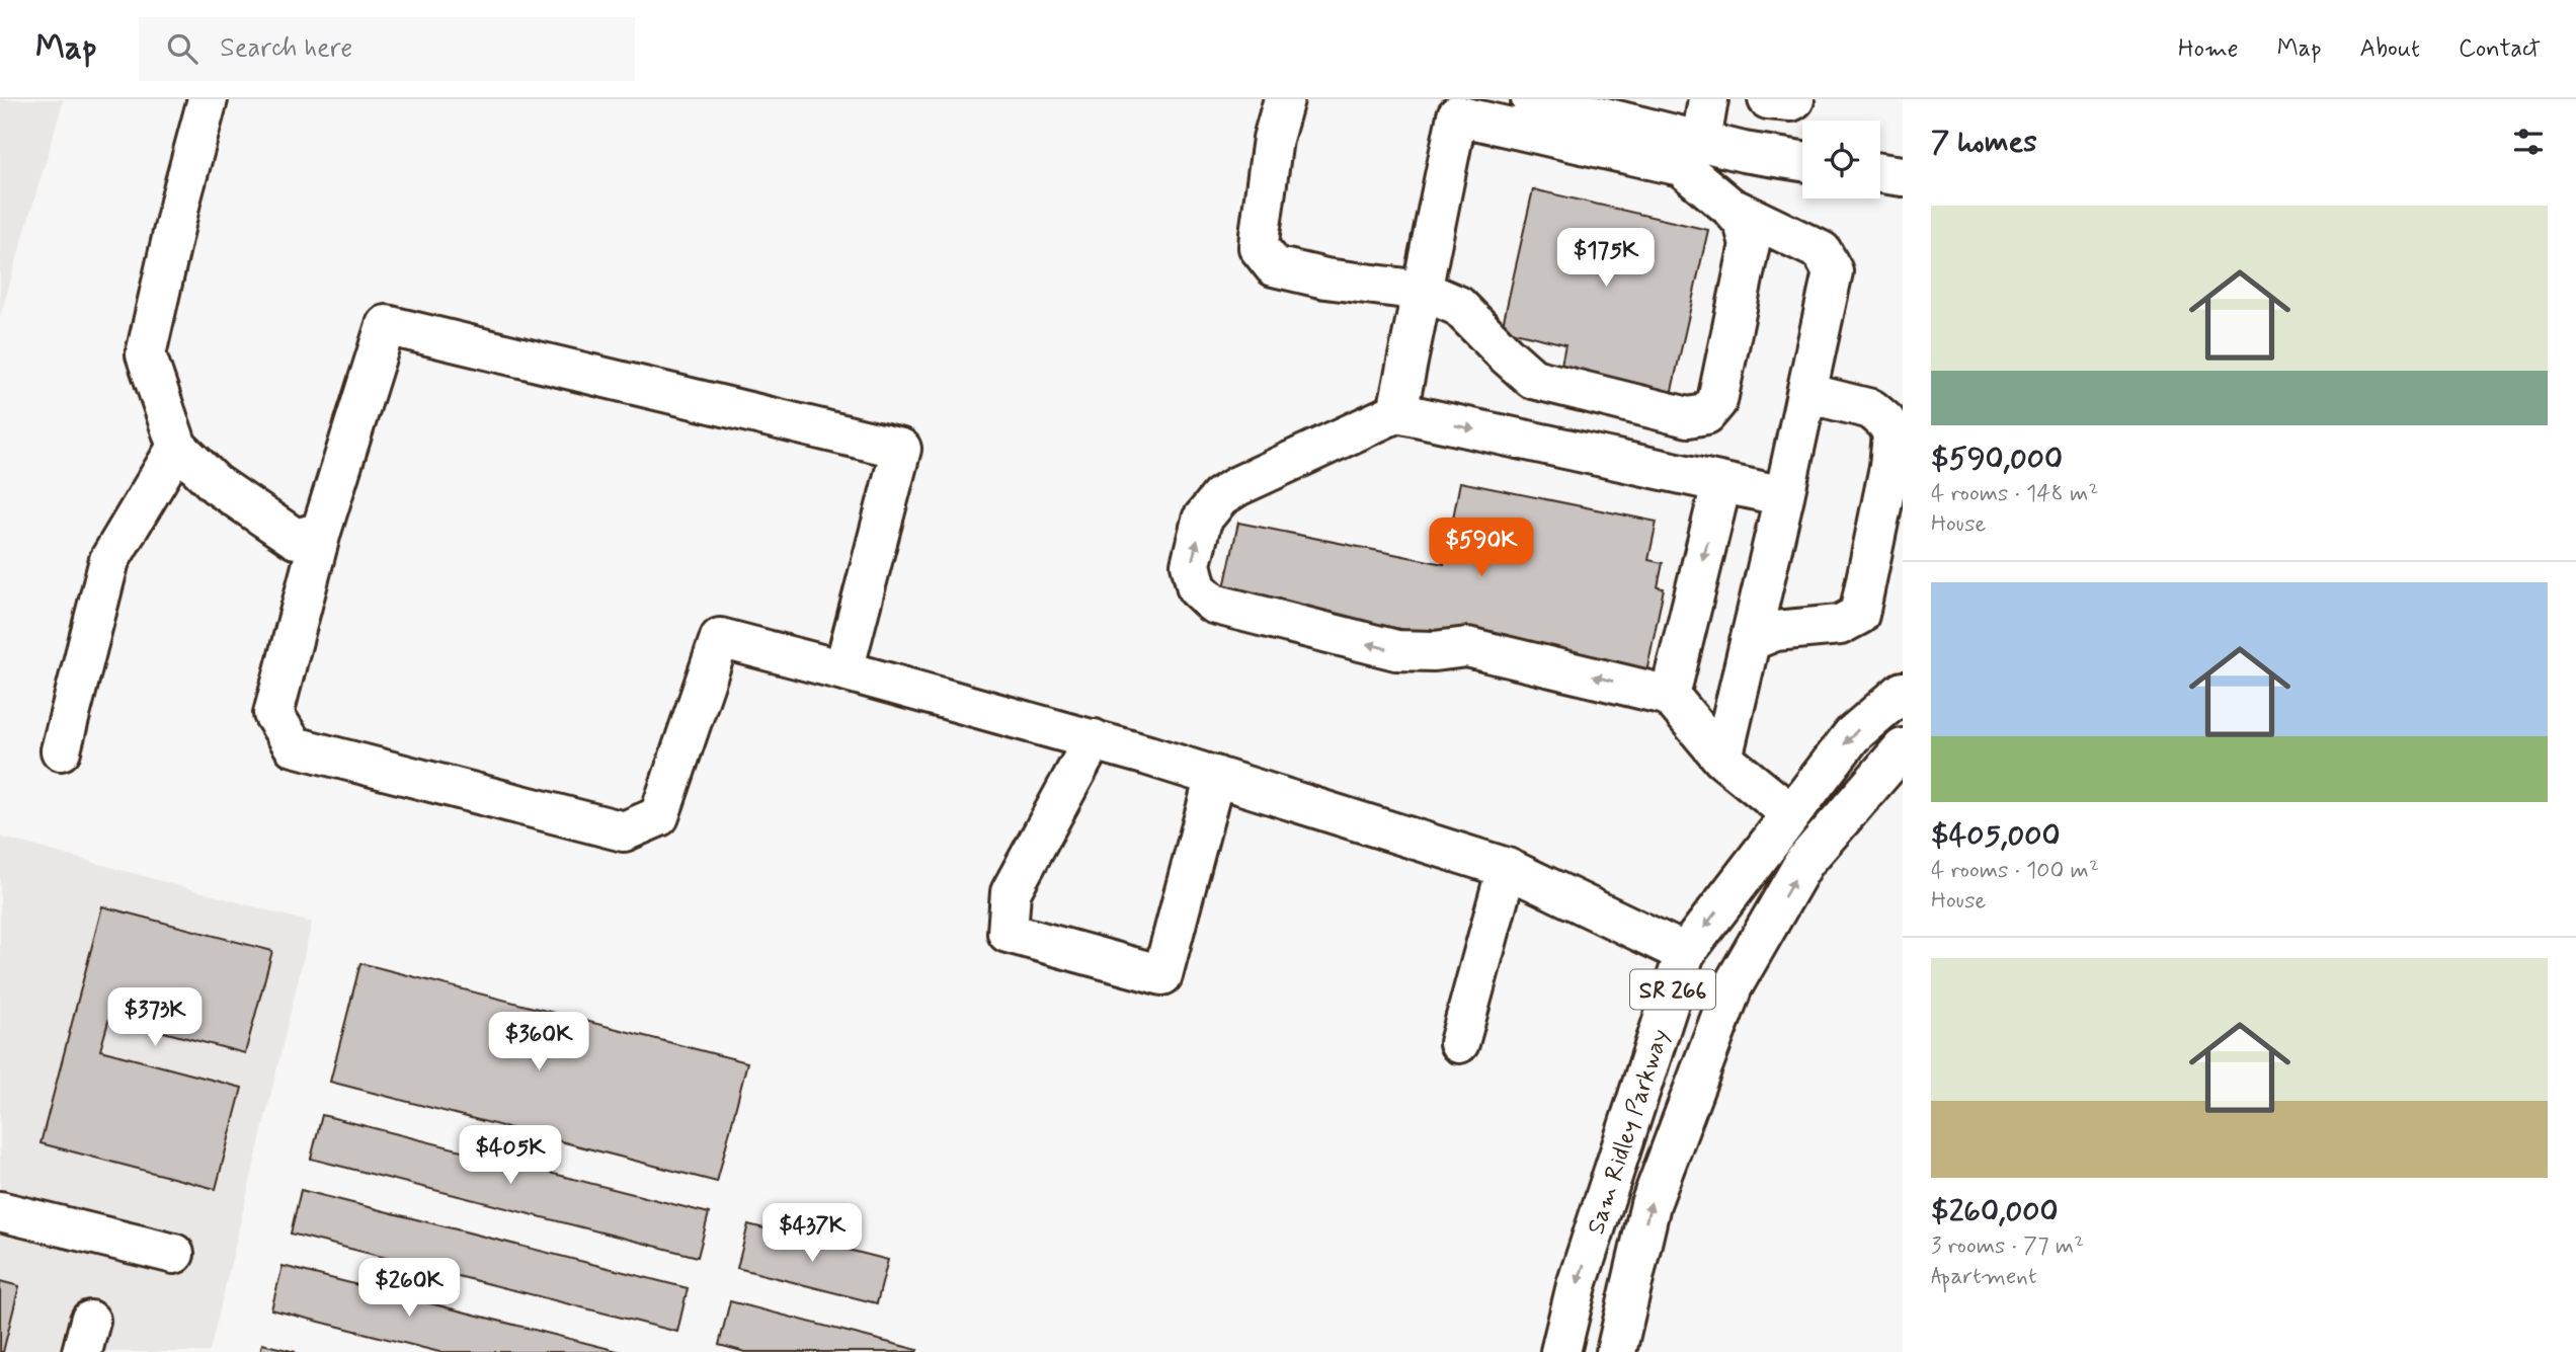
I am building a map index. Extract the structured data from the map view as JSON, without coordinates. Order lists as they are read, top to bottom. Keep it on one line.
{"streets":{"main road":["SR 266","Sam Ridley Parkway"]},"page":{"header":"Map","search":"Search here","nav":["Home","Map","About","Contact"],"heading":"7 homes","list":[{"name":"$590,000","note":"4 rooms · 148 m² · House"},{"name":"$405,000","note":"4 rooms · 100 m² · House"},{"name":"$260,000","note":"3 rooms · 77 m² · Apartment"}],"price":["$175K","$590K","$373K","$360K","$405K","$437K","$260K"]}}
